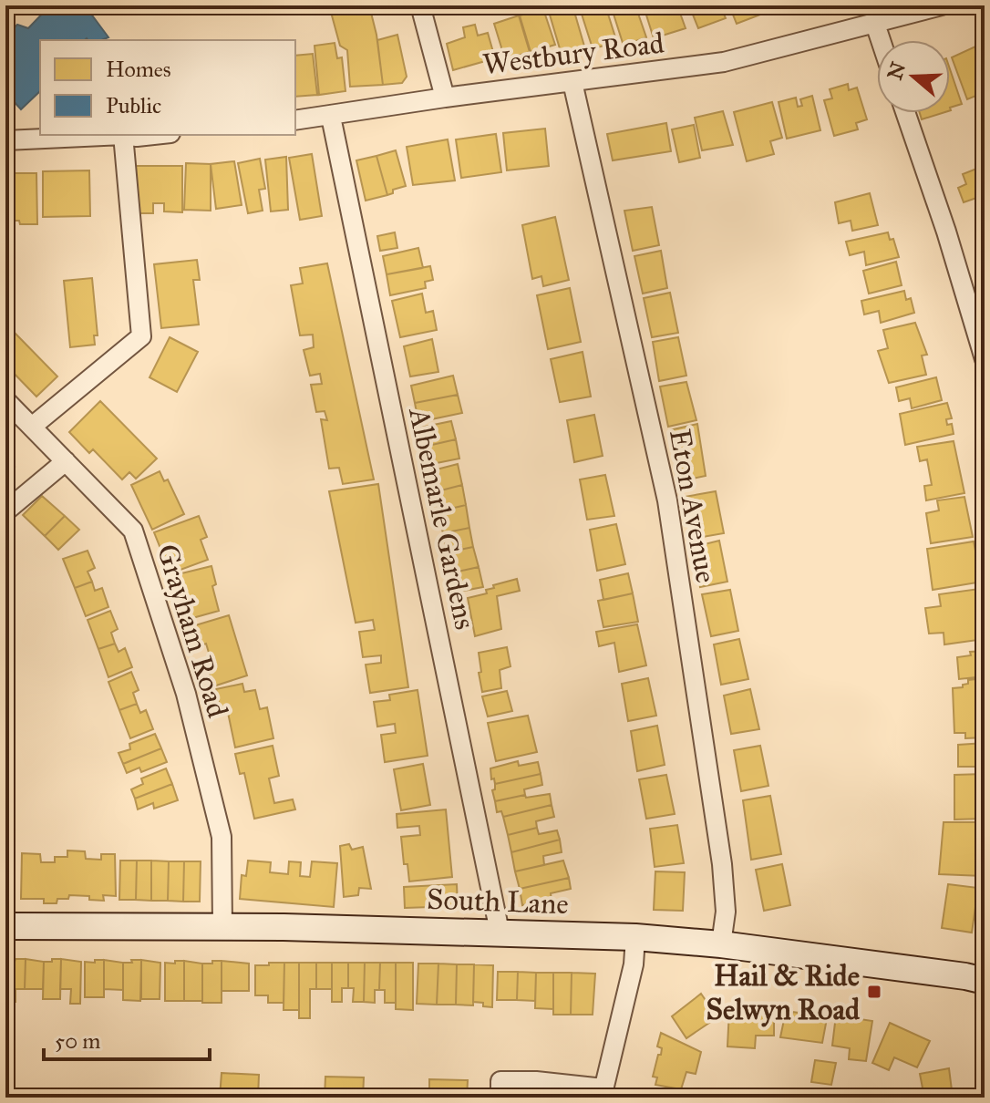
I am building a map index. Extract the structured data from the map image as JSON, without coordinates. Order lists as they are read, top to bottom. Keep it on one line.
{"streets":{"street":["Westbury Road","Eton Avenue","Albemarle Gardens","Grayham Road","South Lane"]},"crossings":[["Westbury Road","Eton Avenue"],["Westbury Road","Albemarle Gardens"],["Eton Avenue","South Lane"],["Albemarle Gardens","South Lane"],["Grayham Road","South Lane"]],"places":{"transit":["Hail & Ride Selwyn Road"]},"legend":["Homes","Public"],"scale_bar":"50 m","north":"left"}
